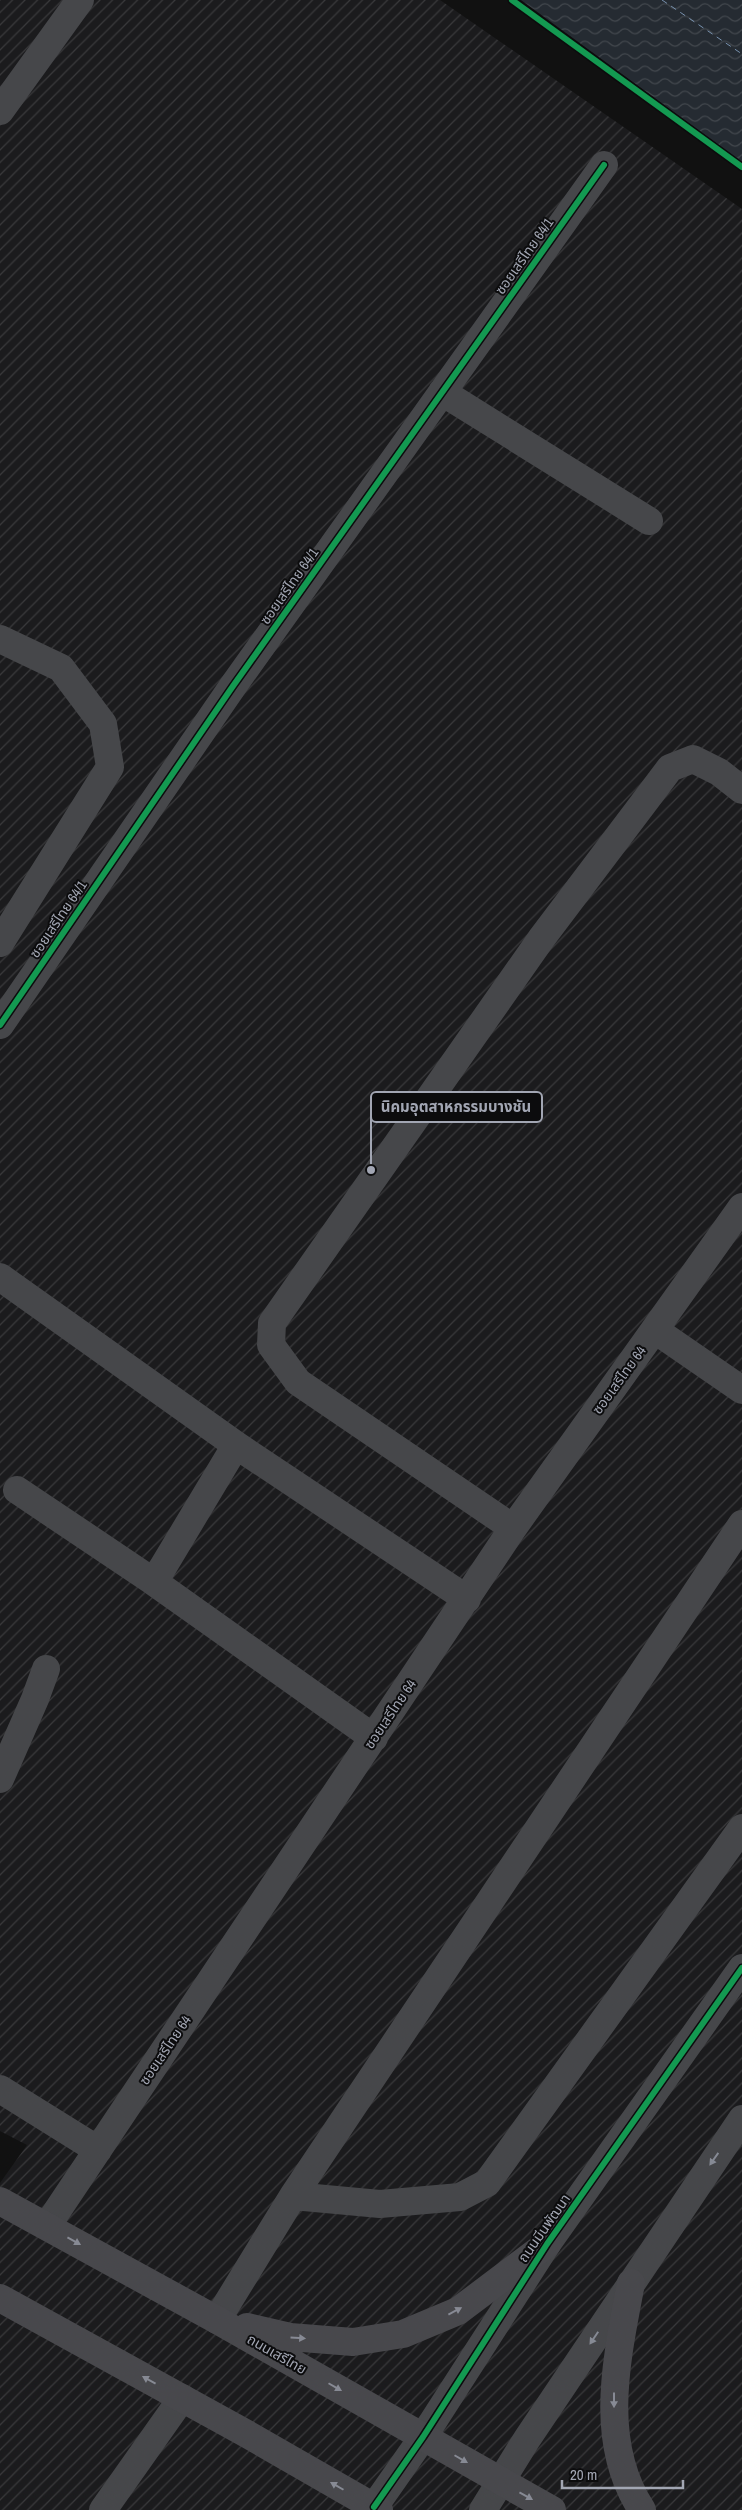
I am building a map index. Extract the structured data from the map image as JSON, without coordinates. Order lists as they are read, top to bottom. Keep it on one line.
{"streets":{"main road":["ถนนเสรีไทย"],"street":["ซอยเสรีไทย 64/1","ซอยเสรีไทย 64","ถนนมีนพัฒนา"]},"crossings":[["ซอยเสรีไทย 64","ถนนเสรีไทย"],["ถนนมีนพัฒนา","ถนนเสรีไทย"]],"places":["นิคมอุตสาหกรรมบางชัน"],"scale_bar":"20 m"}
